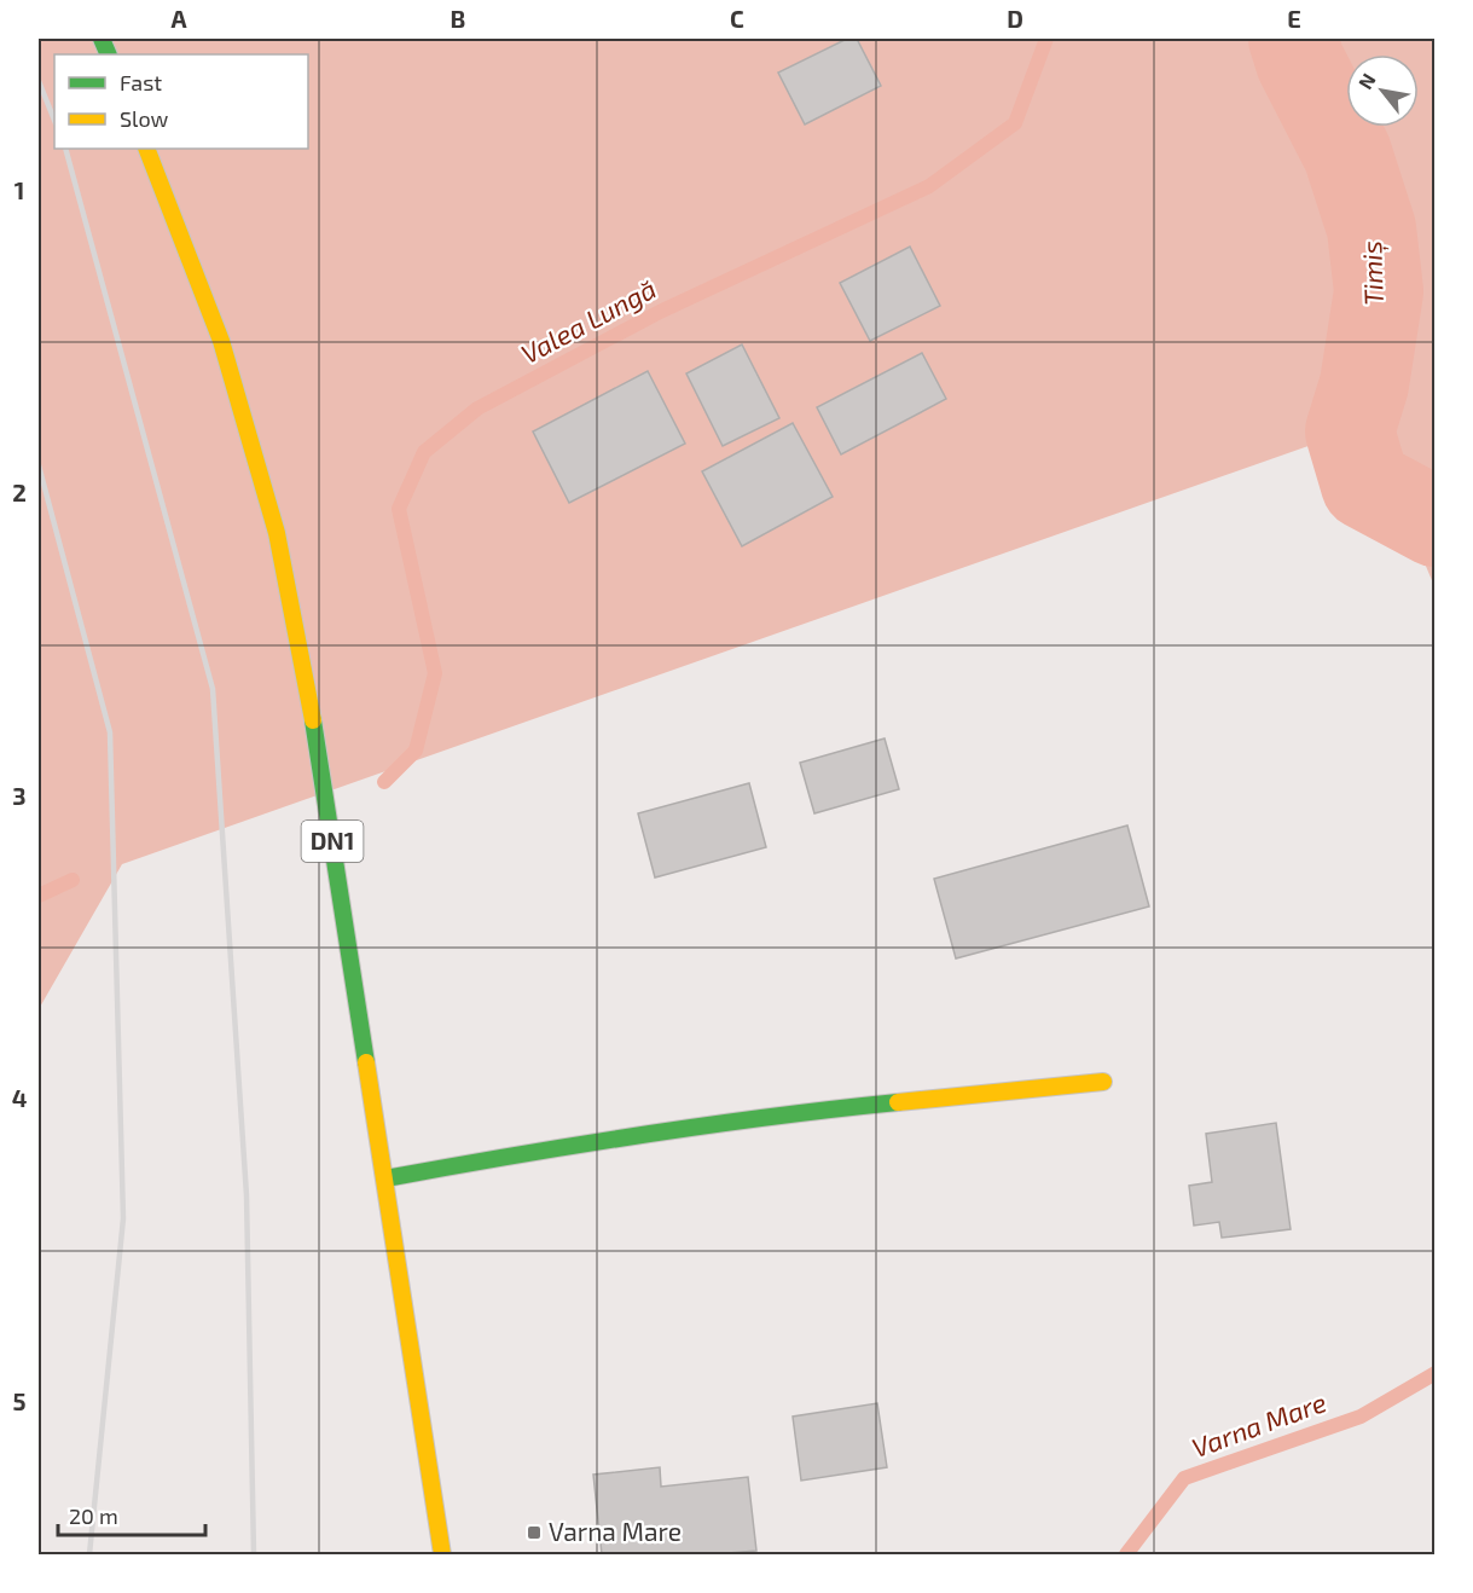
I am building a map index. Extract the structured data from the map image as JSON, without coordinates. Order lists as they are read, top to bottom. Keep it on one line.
{"streets":{"main road":["DN1"]},"water":["Timiș","Valea Lungă","Varna Mare"],"places":{"transit":["Varna Mare"]},"legend":["Fast","Slow"],"scale_bar":"20 m","north":"top left","grid":{"columns":["A","B","C","D","E"],"rows":["1","2","3","4","5"]}}
